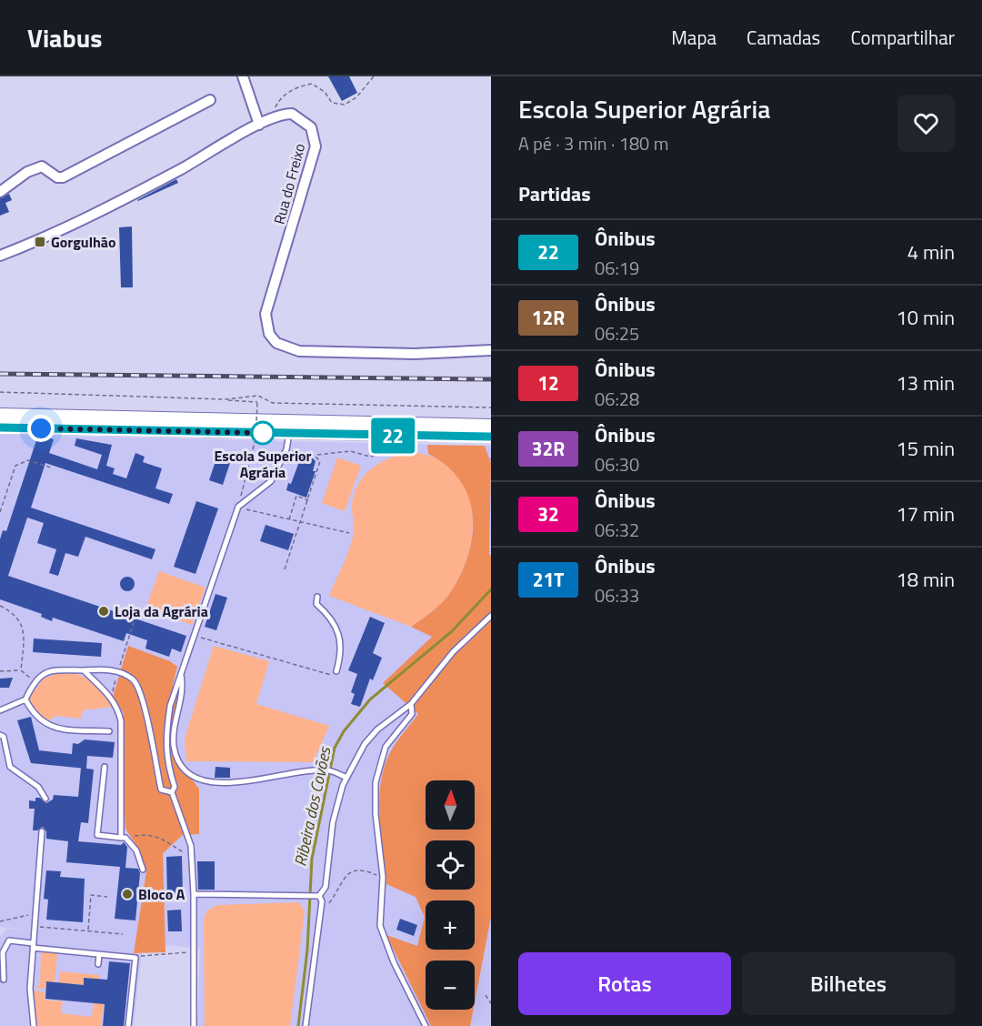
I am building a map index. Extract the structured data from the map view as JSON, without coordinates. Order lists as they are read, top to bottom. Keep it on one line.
{"streets":{"street":["Rua do Freixo"]},"water":["Ribeira dos Covões"],"places":{"transit":["Gorgulhão"],"other":["Escola Superior Agrária","Loja da Agrária","Bloco A"]},"lines":["bus line 22"],"north":"top","page":{"header":"Viabus","nav":["Mapa","Camadas","Compartilhar"],"on_map":"22","heading":[["Escola Superior Agrária","A pé · 3 min · 180 m"],"Partidas"],"list":[{"mark":"22","name":"Ônibus","note":"06:19","value":"4 min"},{"mark":"12R","name":"Ônibus","note":"06:25","value":"10 min"},{"mark":"12","name":"Ônibus","note":"06:28","value":"13 min"},{"mark":"32R","name":"Ônibus","note":"06:30","value":"15 min"},{"mark":"32","name":"Ônibus","note":"06:32","value":"17 min"},{"mark":"21T","name":"Ônibus","note":"06:33","value":"18 min"}],"map_buttons":["+","−"],"buttons":["Rotas","Bilhetes"]}}
